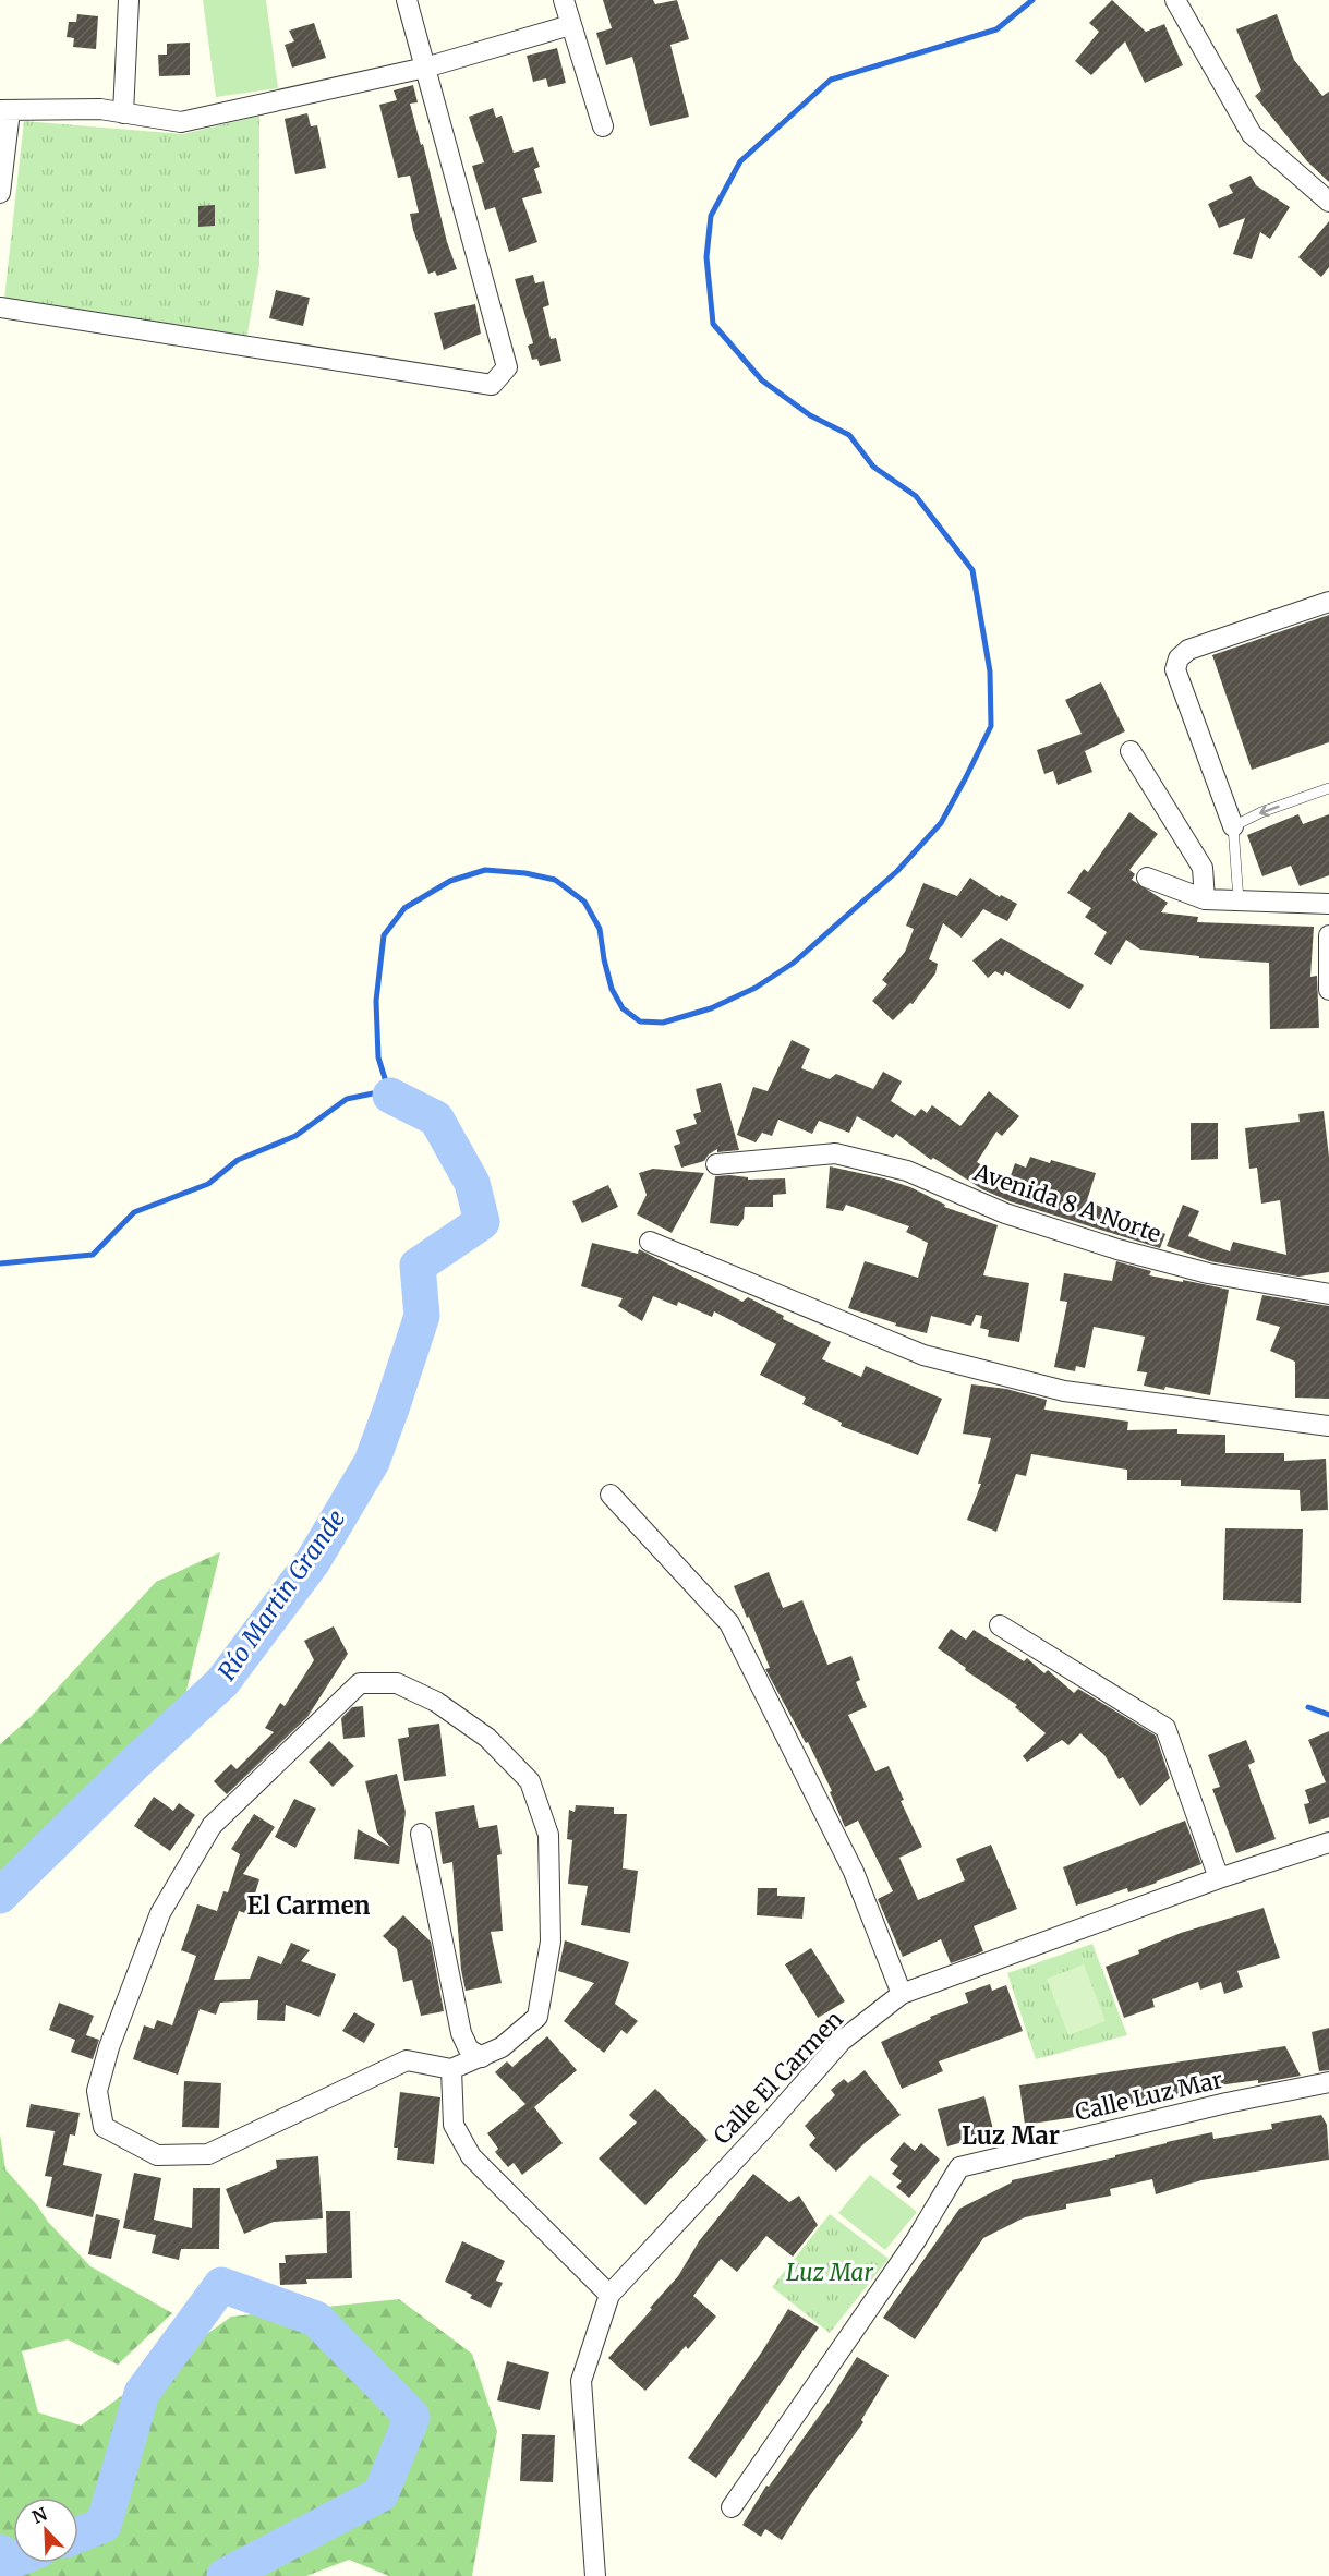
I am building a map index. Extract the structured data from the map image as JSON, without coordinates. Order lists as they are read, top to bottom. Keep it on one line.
{"streets":{"street":["Avenida 8 A Norte","Calle El Carmen","Calle Luz Mar"]},"districts":["El Carmen","Luz Mar"],"water":["Río Martin Grande"],"parks":["Luz Mar"],"north":"top left"}
